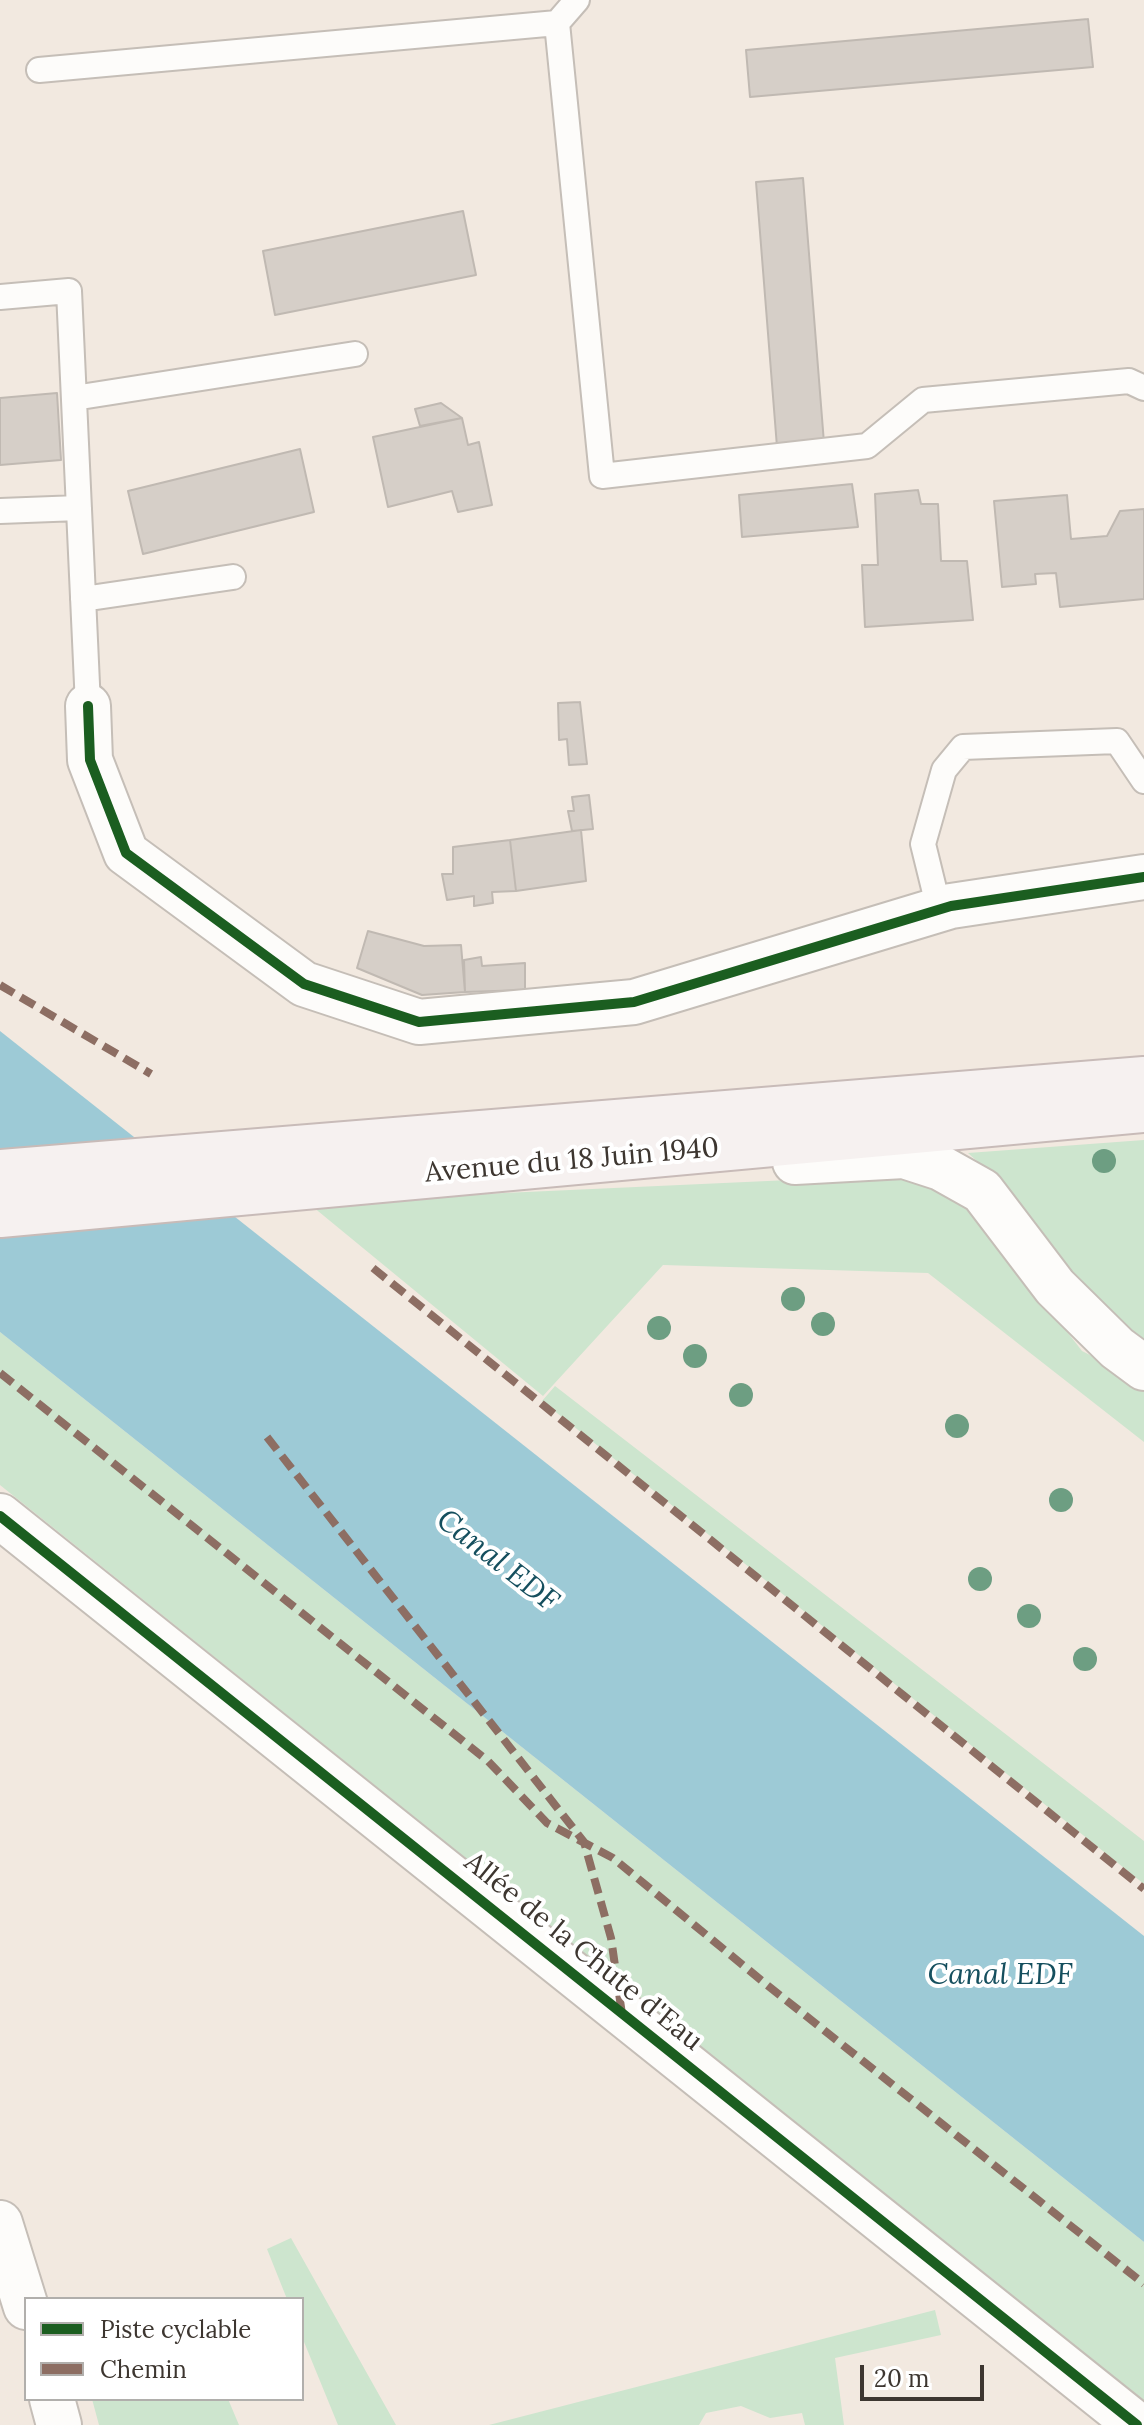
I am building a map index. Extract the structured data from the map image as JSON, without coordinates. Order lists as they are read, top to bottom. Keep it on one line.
{"streets":{"main road":["Avenue du 18 Juin 1940"],"street":["Allée de la Chute d'Eau"]},"water":["Canal EDF"],"legend":["Piste cyclable","Chemin"],"scale_bar":"20 m"}
